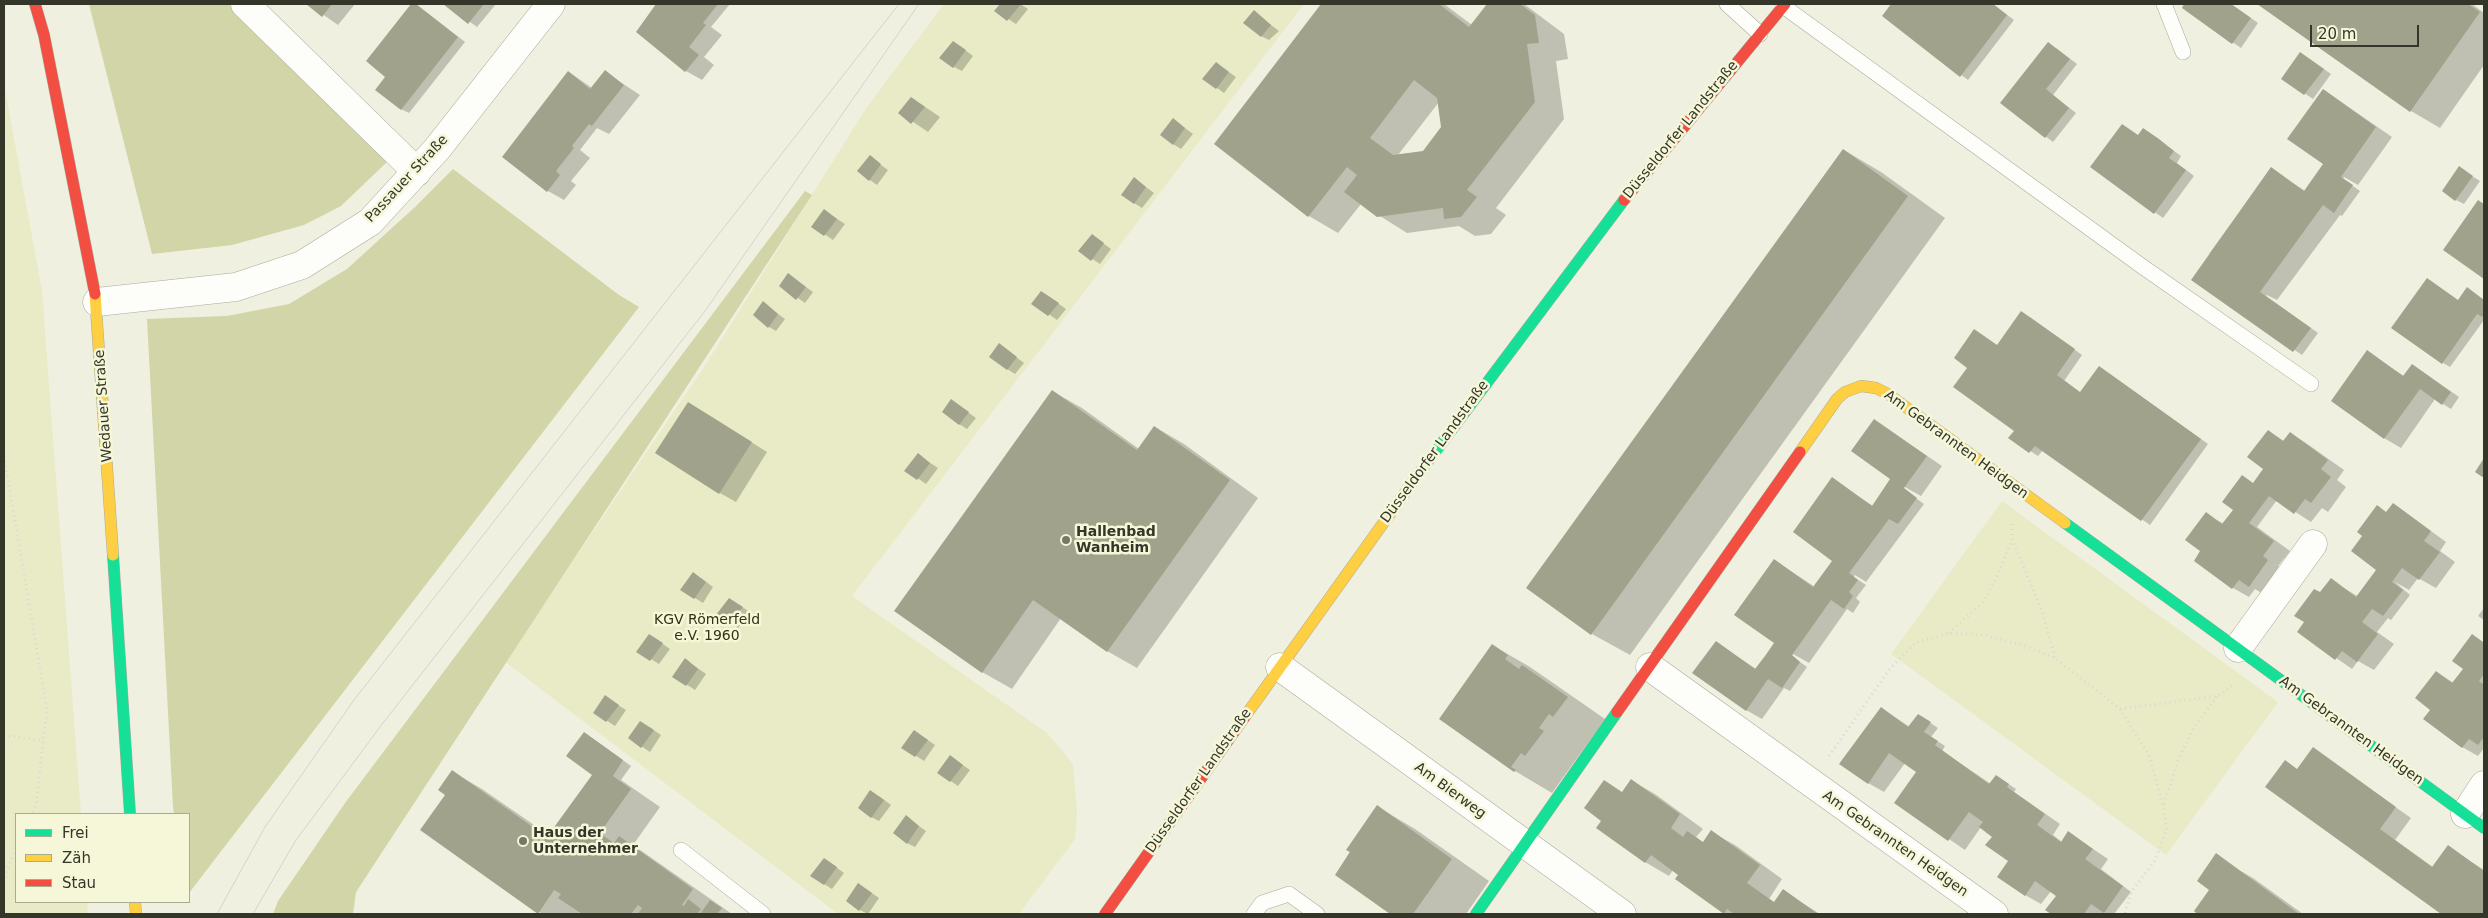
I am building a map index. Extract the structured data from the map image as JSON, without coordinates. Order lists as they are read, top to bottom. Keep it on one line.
{"streets":{"street":["Düsseldorfer Landstraße","Passauer Straße","Wedauer Straße","Am Gebrannten Heidgen","Am Bierweg"]},"crossings":[["Düsseldorfer Landstraße","Am Bierweg"],["Passauer Straße","Wedauer Straße"],["Am Gebrannten Heidgen","Am Bierweg"]],"parks":["KGV Römerfeld e.V. 1960"],"places":["Hallenbad Wanheim","Haus der Unternehmer"],"legend":["Frei","Zäh","Stau"],"scale_bar":"20 m"}
